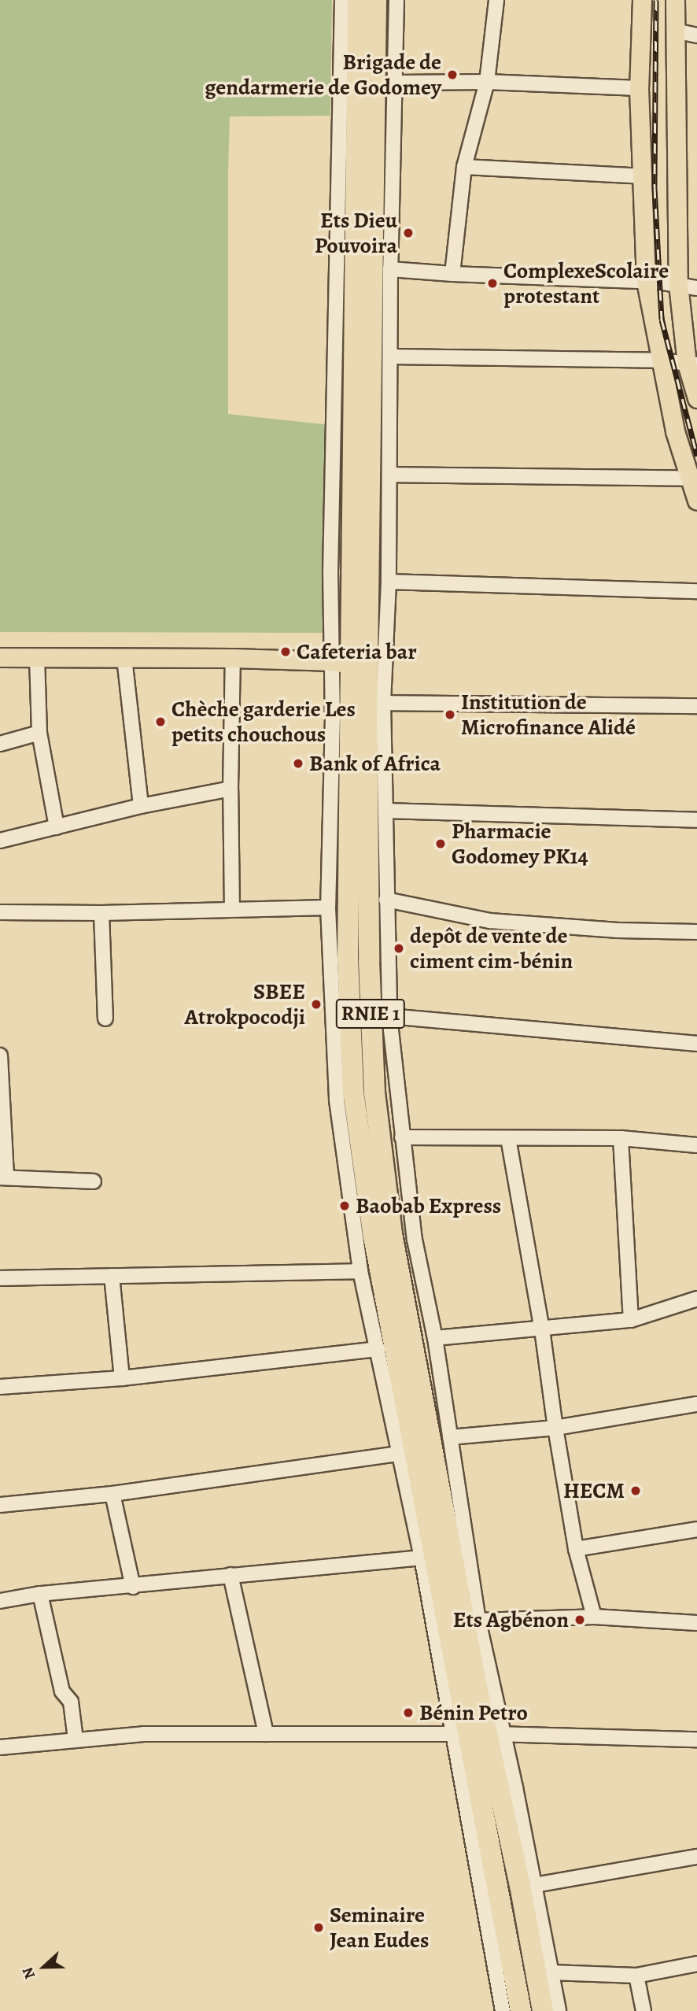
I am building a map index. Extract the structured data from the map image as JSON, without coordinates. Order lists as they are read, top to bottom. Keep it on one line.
{"streets":{"highway":["RNIE 1"]},"places":["Brigade de gendarmerie de Godomey","Ets Dieu Pouvoira","ComplexeScolaire protestant","Cafeteria bar","Institution de Microfinance Alidé","Chèche garderie Les petits chouchous","Bank of Africa","Pharmacie Godomey PK14","depôt de vente de ciment cim-bénin","SBEE Atrokpocodji","Baobab Express","HECM","Ets Agbénon","Bénin Petro","Seminaire Jean Eudes"],"north":"left"}
